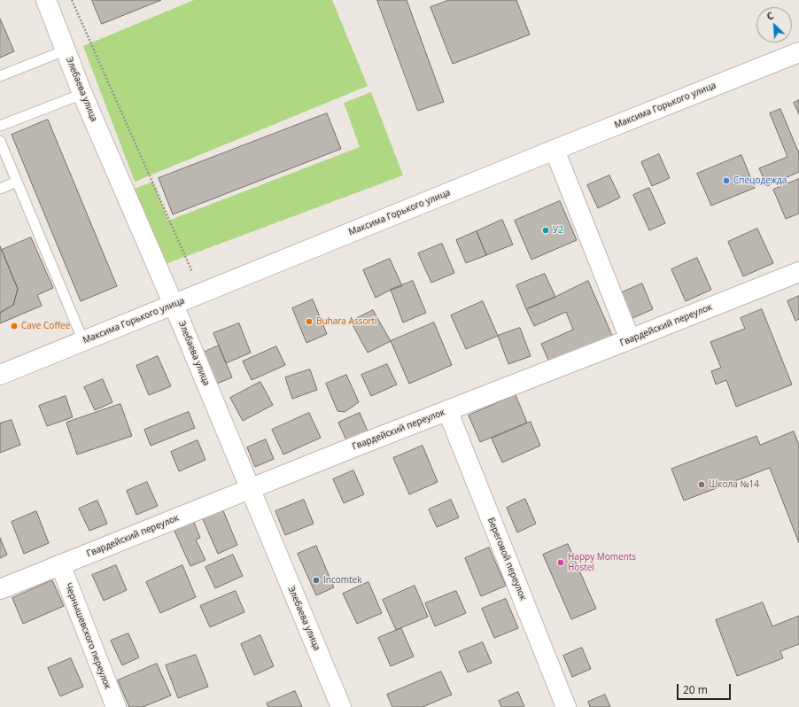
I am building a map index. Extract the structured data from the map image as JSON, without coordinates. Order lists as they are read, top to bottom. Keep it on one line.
{"streets":{"street":["Элебаева улица","Максима Горького улица","Гвардейский переулок","Береговой переулок","Чернышевского переулок"]},"crossings":[["Элебаева улица","Максима Горького улица"],["Элебаева улица","Гвардейский переулок"],["Гвардейский переулок","Береговой переулок"],["Гвардейский переулок","Чернышевского переулок"]],"places":["Спецодежда","У2","Buhara Assorti","Cave Coffee","Школа №14","Happy Moments Hostel","Incomtek"],"scale_bar":"20 m","north":"top left"}
